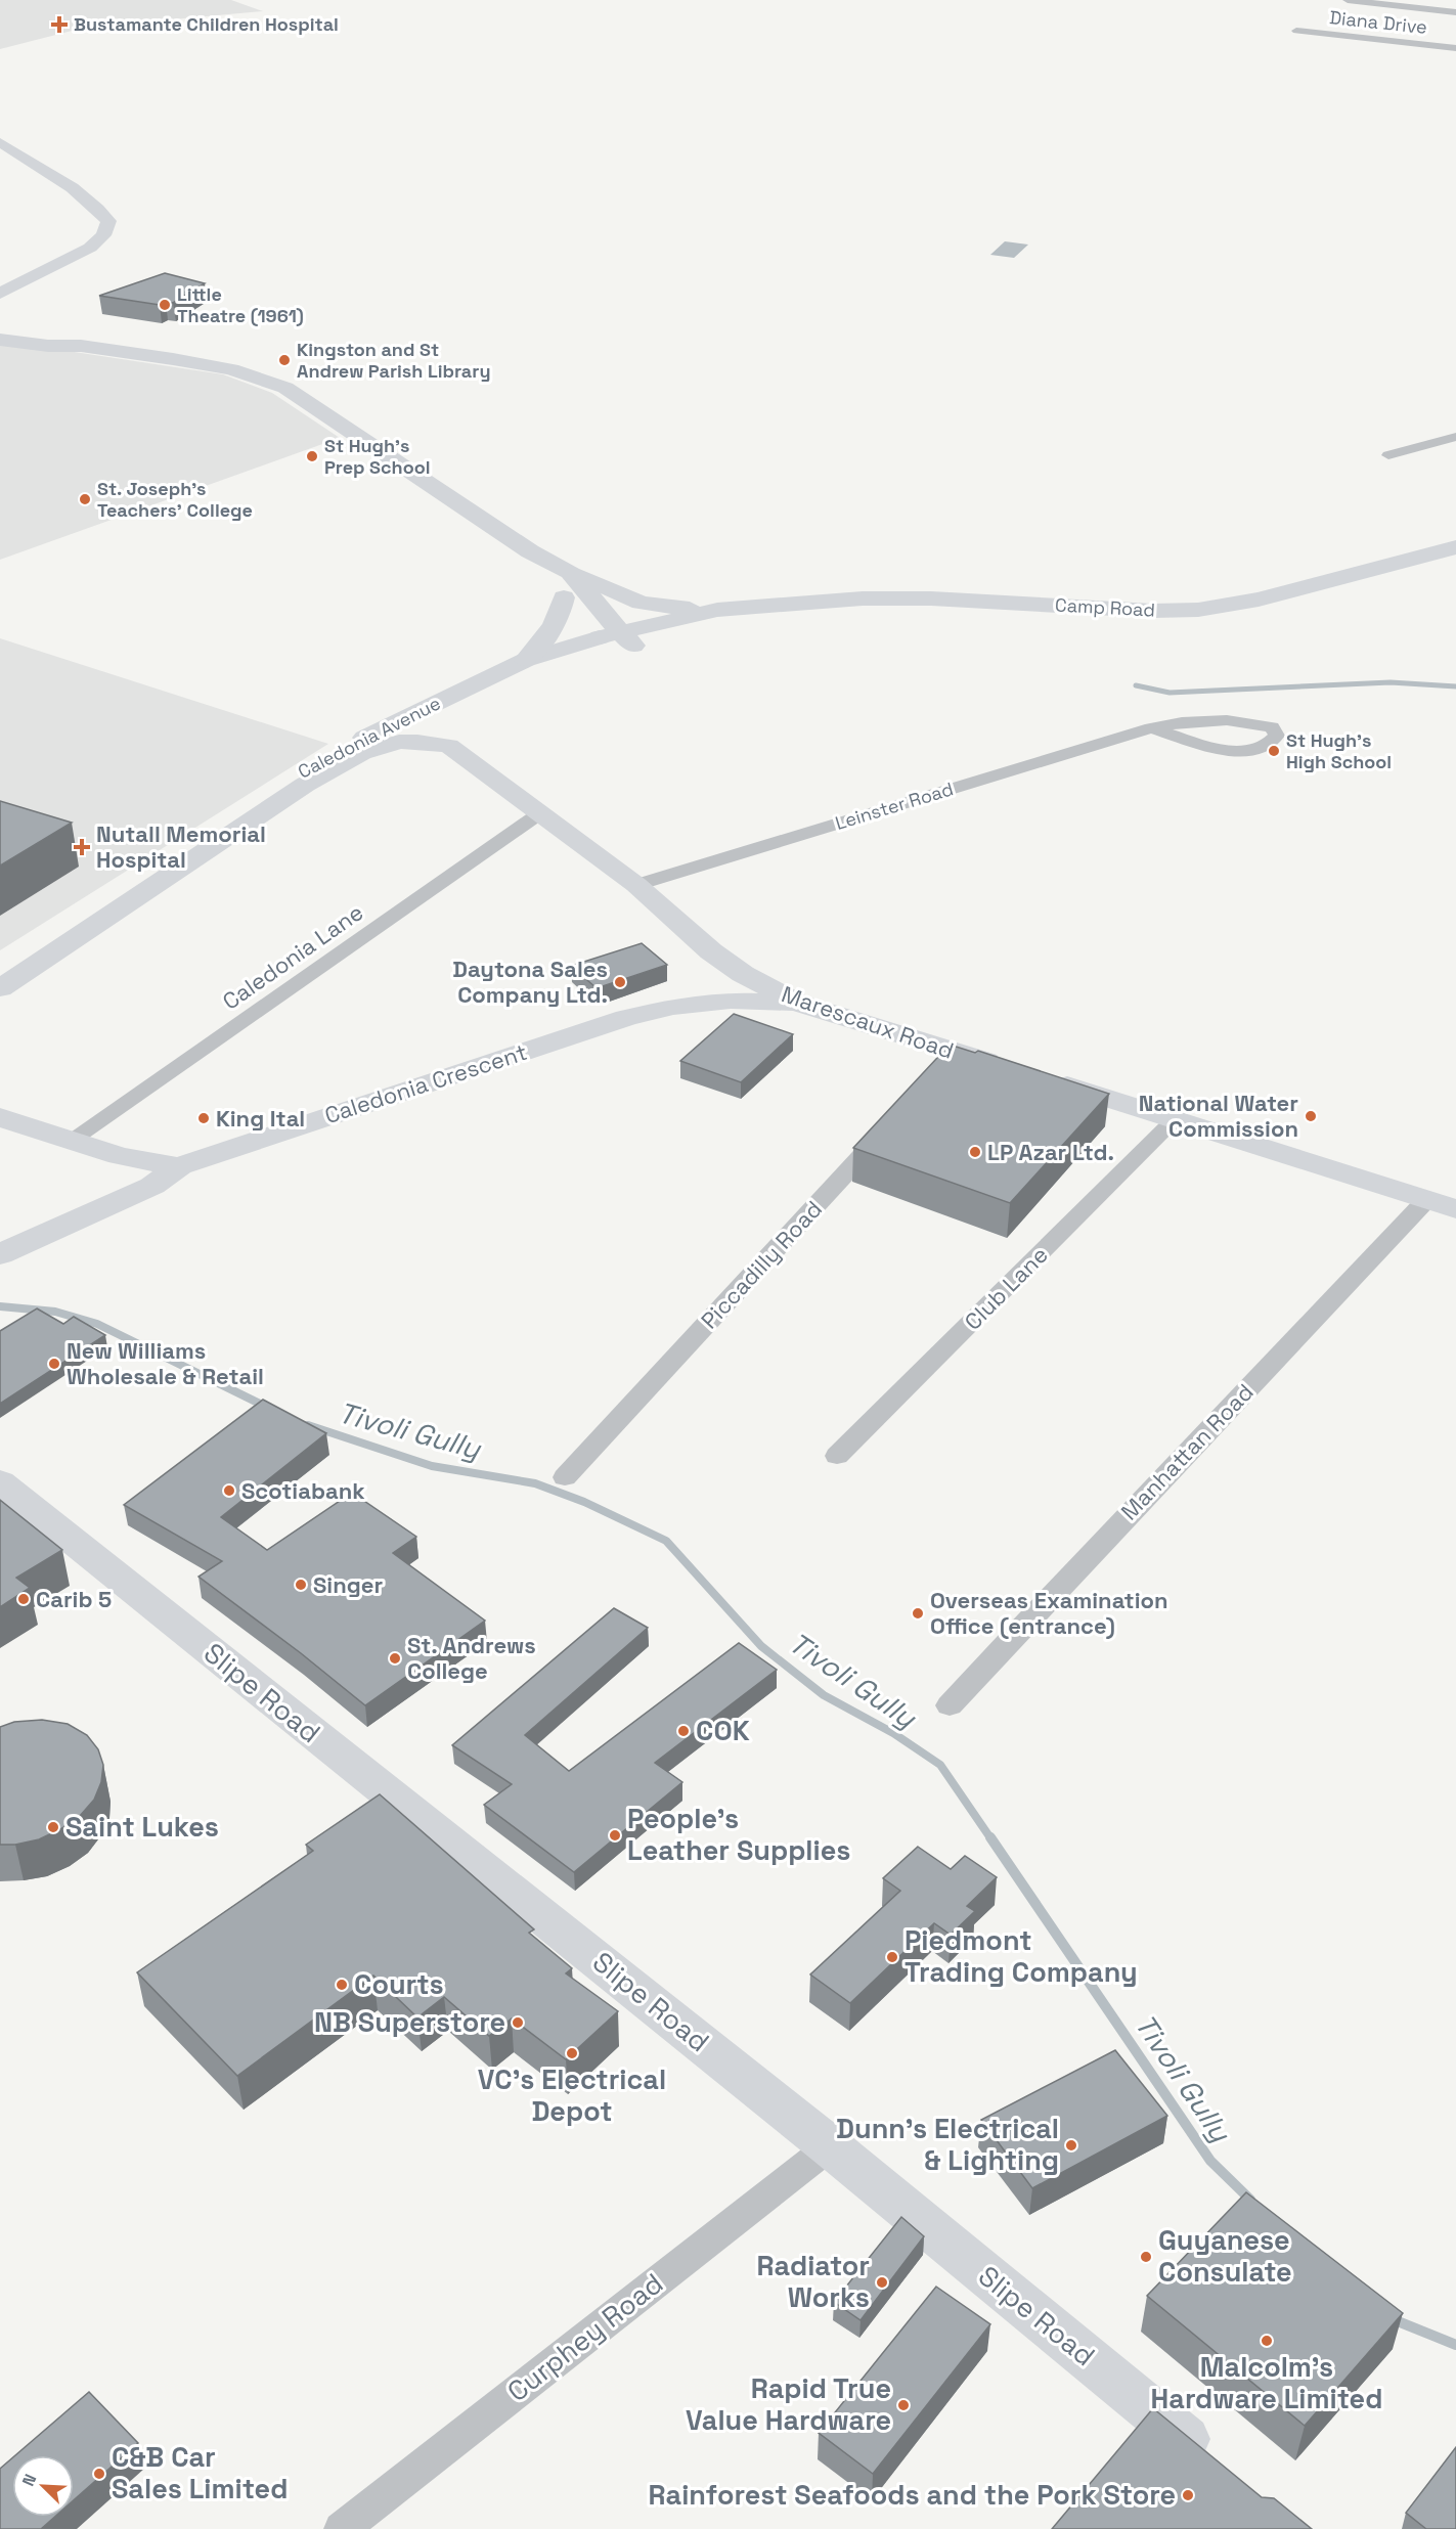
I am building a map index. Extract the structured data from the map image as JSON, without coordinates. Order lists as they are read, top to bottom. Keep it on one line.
{"streets":{"main road":["Camp Road","Caledonia Avenue","Marescaux Road","Caledonia Crescent","Slipe Road"],"street":["Diana Drive","Leinster Road","Caledonia Lane","Piccadilly Road","Club Lane","Manhattan Road","Curphey Road"]},"crossings":[["Camp Road","Caledonia Avenue"],["Caledonia Avenue","Marescaux Road"],["Leinster Road","Marescaux Road"],["Caledonia Lane","Marescaux Road"],["Caledonia Lane","Caledonia Crescent"],["Marescaux Road","Caledonia Crescent"],["Marescaux Road","Club Lane"],["Marescaux Road","Manhattan Road"],["Slipe Road","Curphey Road"]],"water":["Tivoli Gully"],"places":{"health":["Bustamante Children Hospital","Nutall Memorial Hospital"],"other":["Little Theatre (1961)","Kingston and St Andrew Parish Library","St Hugh's Prep School","St. Joseph's Teachers' College","St Hugh's High School","Daytona Sales Company Ltd.","National Water Commission","King Ital","LP Azar Ltd.","New Williams Wholesale & Retail","Scotiabank","Singer","Carib 5","Overseas Examination Office (entrance)","St. Andrews College","COK","Saint Lukes","People's Leather Supplies","Piedmont Trading Company","Courts","NB Superstore","VC's Electrical Depot","Dunn's Electrical & Lighting","Guyanese Consulate","Radiator Works","Malcolm's Hardware Limited","Rapid True Value Hardware","C&B Car Sales Limited","Rainforest Seafoods and the Pork Store"]},"north":"top left"}
